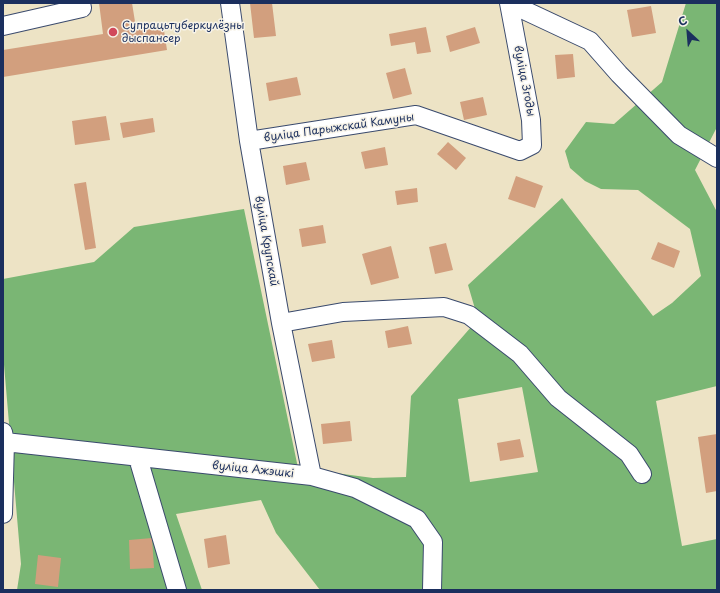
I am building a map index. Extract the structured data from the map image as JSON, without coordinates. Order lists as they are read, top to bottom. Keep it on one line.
{"streets":{"street":["вуліца Згоды","вуліца Парыжскай Камуны","вуліца Крупскай","вуліца Ажэшкі"]},"crossings":[["вуліца Згоды","вуліца Парыжскай Камуны"],["вуліца Парыжскай Камуны","вуліца Крупскай"],["вуліца Крупскай","вуліца Ажэшкі"]],"places":["Супрацьтуберкулёзны дыспансер"],"north":"top left"}
